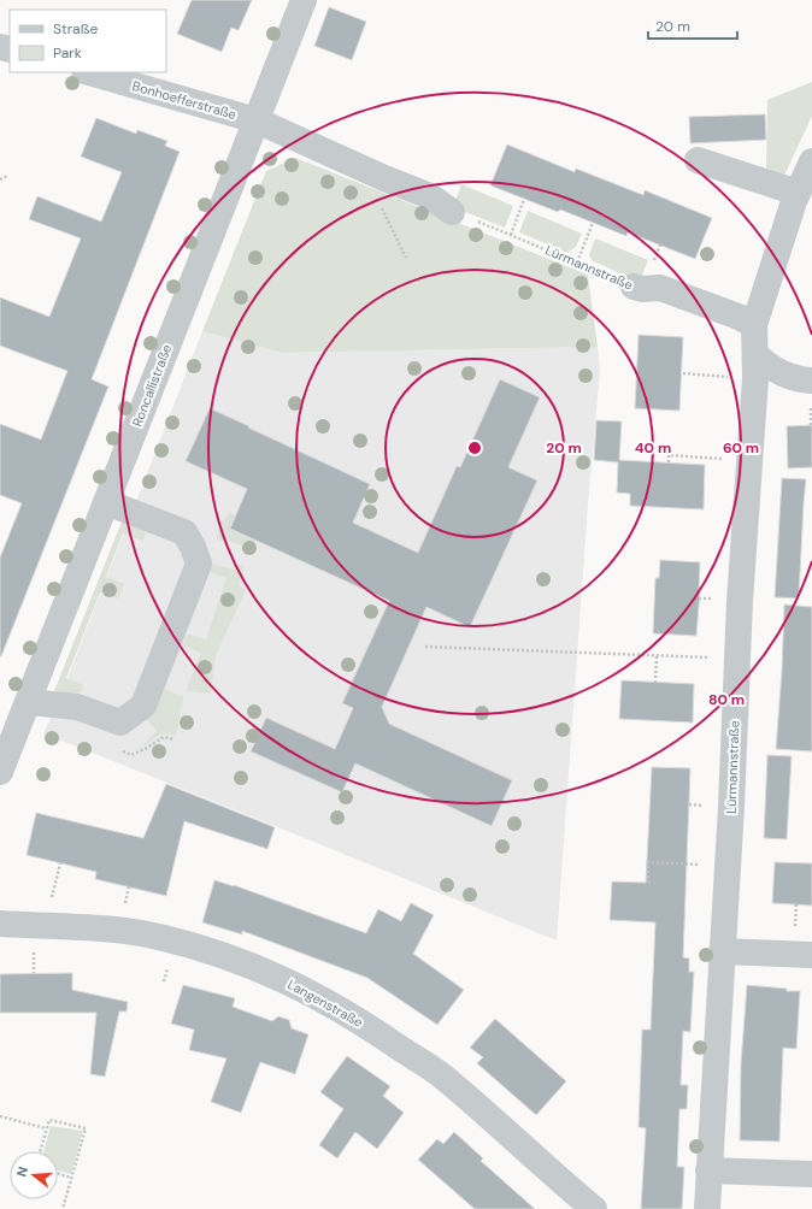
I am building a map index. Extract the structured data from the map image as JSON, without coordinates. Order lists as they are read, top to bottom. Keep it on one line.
{"streets":{"street":["Bonhoefferstraße","Lürmannstraße","Roncallistraße","Langenstraße"]},"crossings":[["Bonhoefferstraße","Lürmannstraße"],["Bonhoefferstraße","Roncallistraße"]],"legend":["Straße","Park"],"scale_bar":"20 m","north":"left","rings":["20 m","40 m","60 m","80 m"]}
